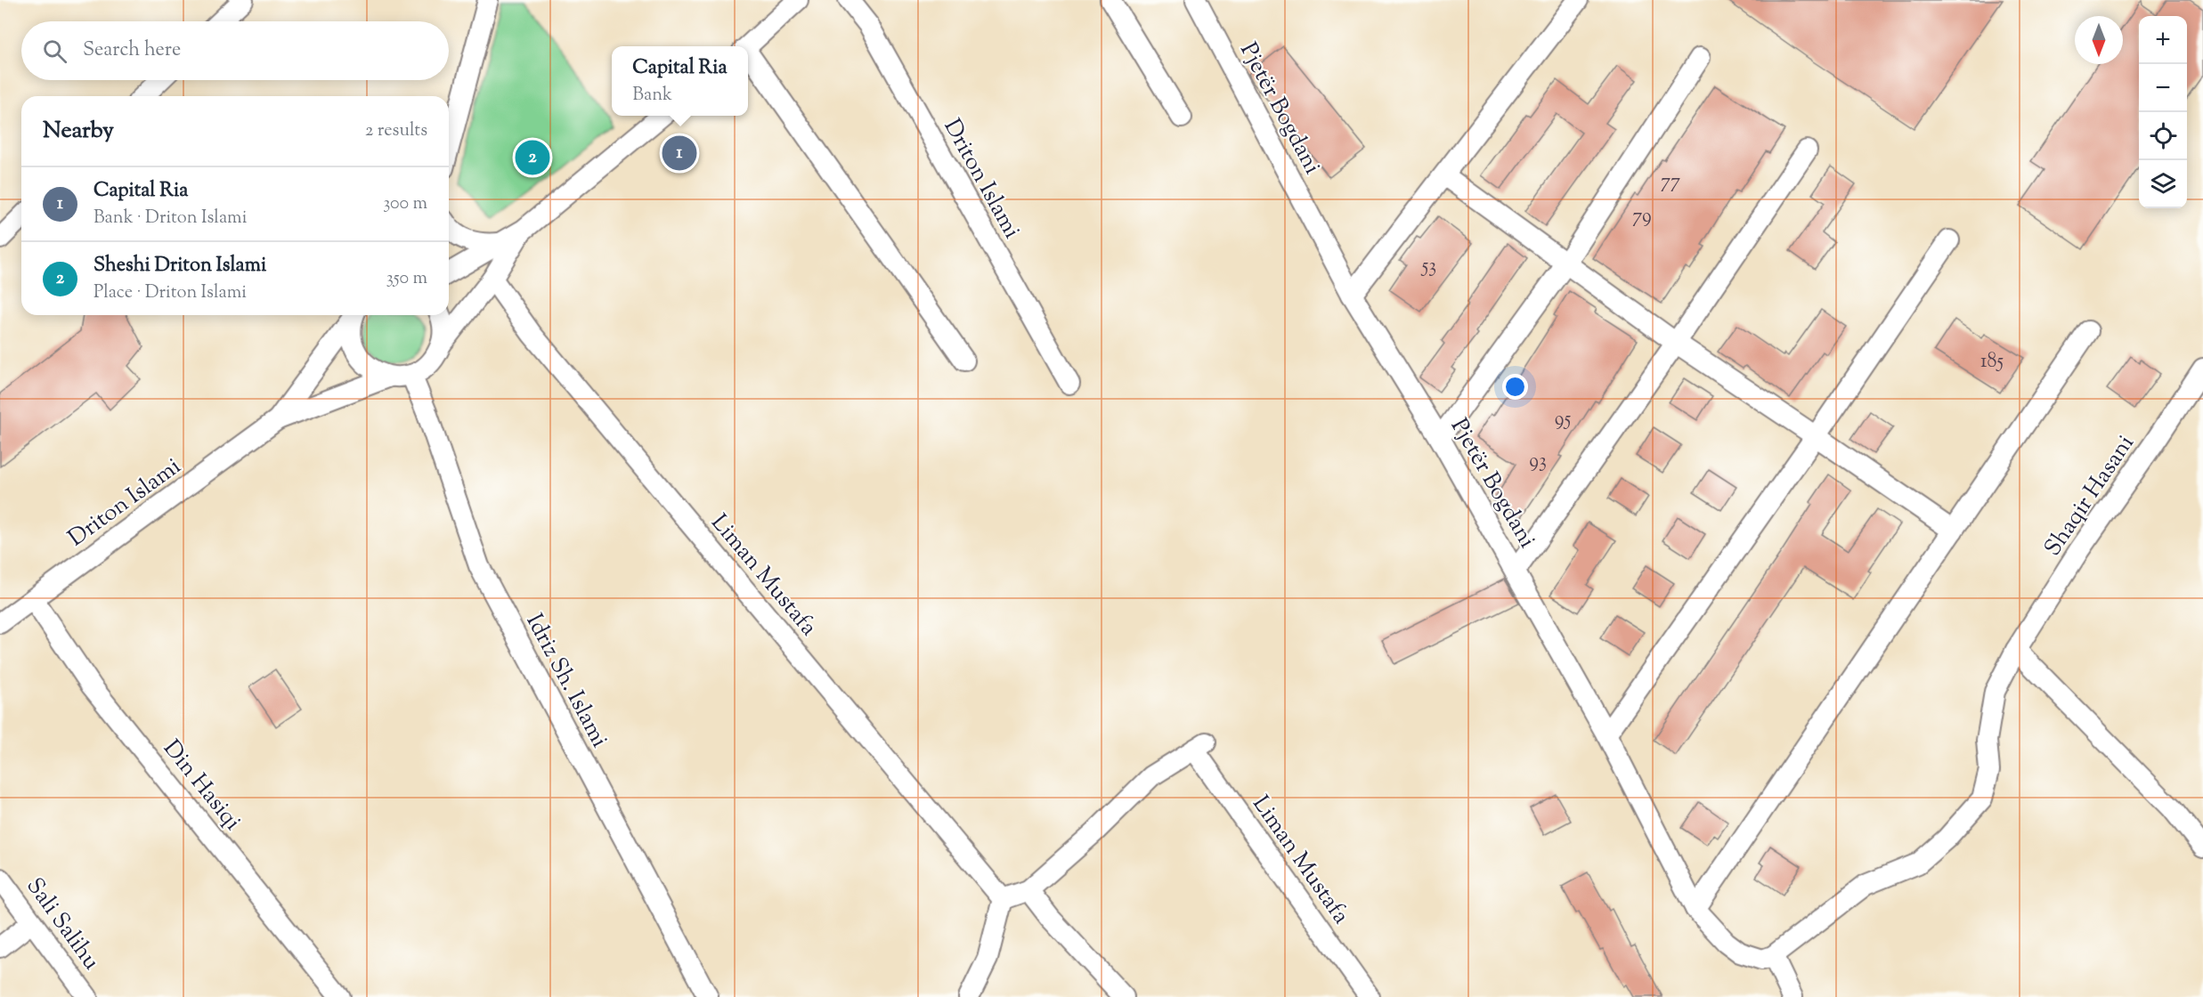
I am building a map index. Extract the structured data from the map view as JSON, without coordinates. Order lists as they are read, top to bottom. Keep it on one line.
{"streets":{"street":["Pjetër Bogdani","Driton Islami","Shaqir Hasani","Liman Mustafa","Idriz Sh. Islami","Din Hasiqi","Sali Salihu"]},"crossings":[["Pjetër Bogdani","Shaqir Hasani"],["Driton Islami","Liman Mustafa"],["Driton Islami","Idriz Sh. Islami"],["Driton Islami","Din Hasiqi"]],"house_numbers":["77","79","53","185","95","93"],"north":"bottom","page":{"map_buttons":["+","−"],"search":"Search here","popup":["Capital Ria","Bank"],"heading":["Nearby","2 results"],"pins":["1","2"],"list":[{"mark":"1","name":"Capital Ria","note":"Bank · Driton Islami","value":"300 m"},{"mark":"2","name":"Sheshi Driton Islami","note":"Place · Driton Islami","value":"350 m"}]}}
